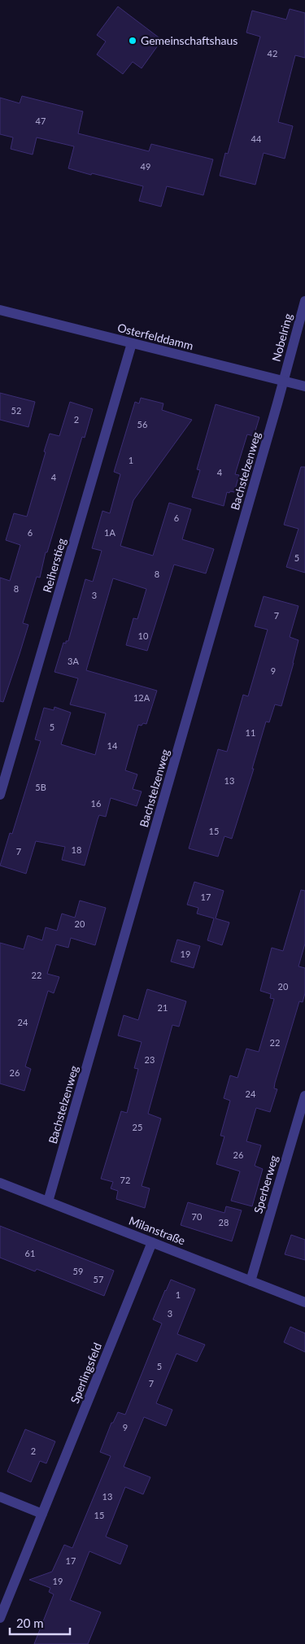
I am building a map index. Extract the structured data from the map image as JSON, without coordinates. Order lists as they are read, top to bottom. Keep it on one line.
{"streets":{"street":["Osterfelddamm","Nobelring","Bachstelzenweg","Reiherstieg","Sperberweg","Milanstraße","Sperlingsfeld"]},"crossings":[["Osterfelddamm","Nobelring"],["Osterfelddamm","Bachstelzenweg"],["Osterfelddamm","Reiherstieg"],["Nobelring","Bachstelzenweg"],["Bachstelzenweg","Milanstraße"],["Sperberweg","Milanstraße"],["Milanstraße","Sperlingsfeld"]],"places":["Gemeinschaftshaus"],"house_numbers":["42","47","44","49","52","2","56","1","4","4","6","6","1A","5","8","8","3","7","10","3A","9","12A","5","11","14","13","5B","16","15","18","7","17","20","19","22","20","21","24","22","23","26","24","25","26","72","70","28","61","59","57","1","3","5","7","9","2","13","15","17","19"],"scale_bar":"20 m"}
